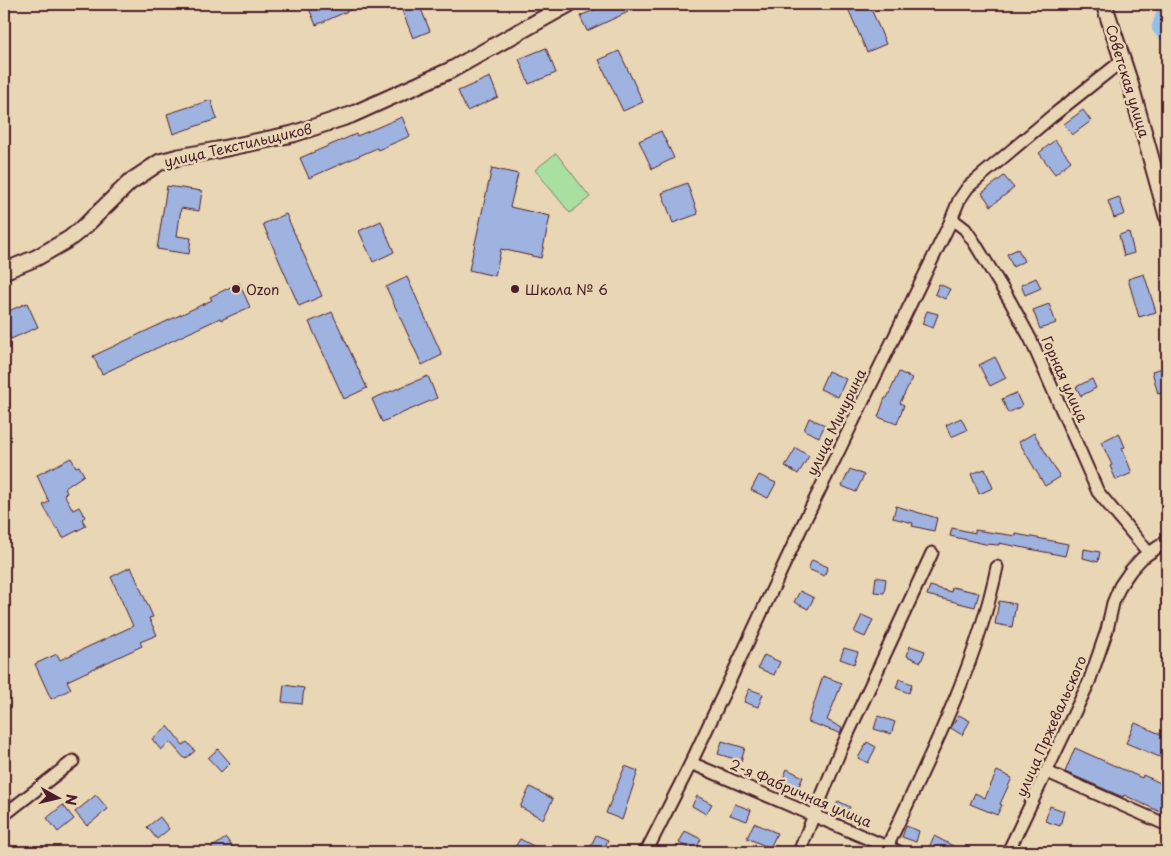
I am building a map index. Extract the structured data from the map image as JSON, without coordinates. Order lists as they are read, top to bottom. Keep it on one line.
{"streets":{"main road":["Советская улица","улица Текстильщиков"],"street":["Горная улица","улица Мичурина","улица Пржевальского","2-я Фабричная улица"]},"crossings":[["Советская улица","улица Мичурина"],["Горная улица","улица Мичурина"],["Горная улица","улица Пржевальского"],["улица Мичурина","2-я Фабричная улица"]],"places":["Ozon","Школа № 6"],"north":"right"}
